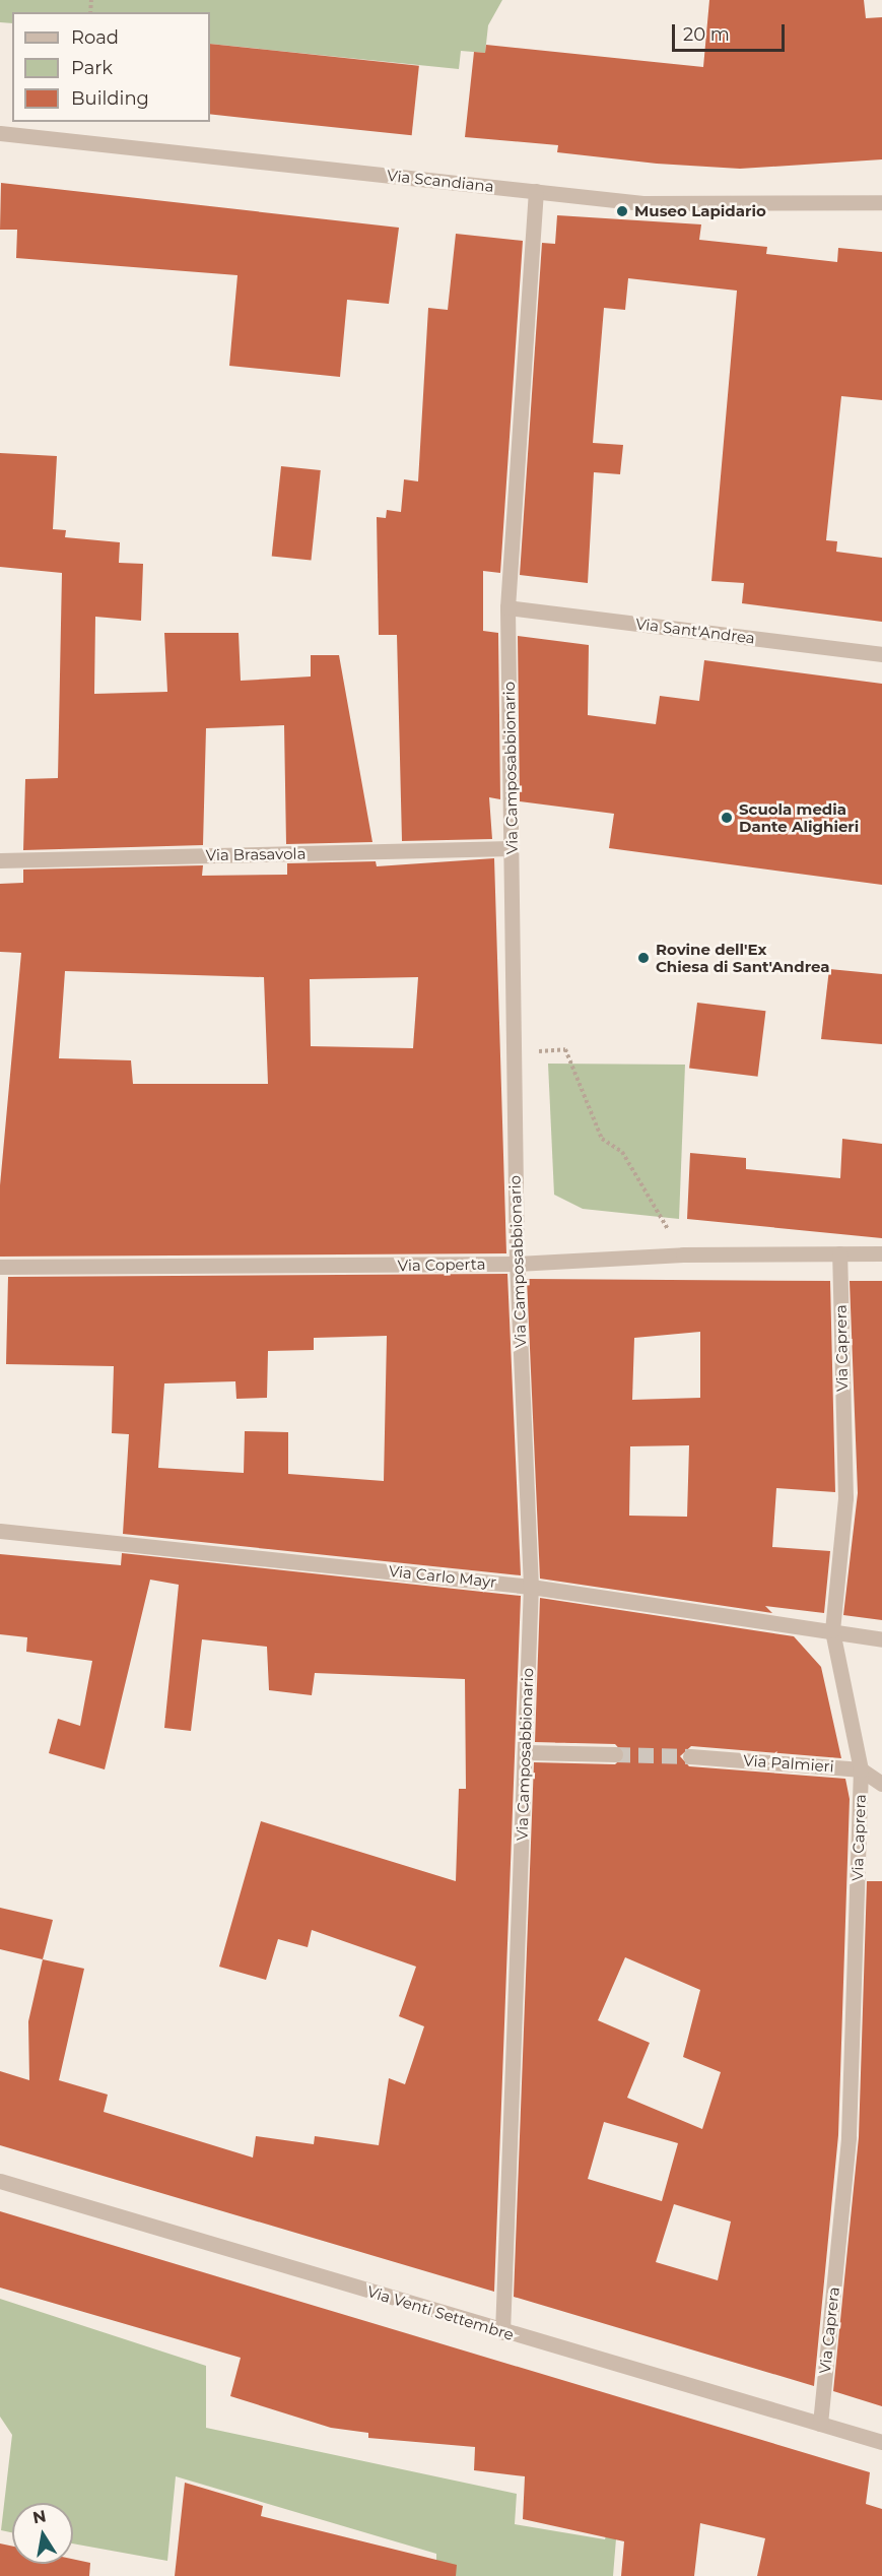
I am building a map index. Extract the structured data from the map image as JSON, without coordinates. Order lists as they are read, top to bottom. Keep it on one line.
{"streets":{"street":["Via Scandiana","Via Sant'Andrea","Via Camposabbionario","Via Brasavola","Via Coperta","Via Caprera","Via Carlo Mayr","Via Palmieri","Via Venti Settembre"]},"crossings":[["Via Scandiana","Via Camposabbionario"],["Via Sant'Andrea","Via Camposabbionario"],["Via Camposabbionario","Via Brasavola"],["Via Camposabbionario","Via Coperta"],["Via Camposabbionario","Via Carlo Mayr"],["Via Camposabbionario","Via Venti Settembre"],["Via Coperta","Via Caprera"],["Via Caprera","Via Carlo Mayr"],["Via Caprera","Via Palmieri"],["Via Caprera","Via Venti Settembre"]],"places":["Museo Lapidario","Scuola media Dante Alighieri","Rovine dell'Ex Chiesa di Sant'Andrea"],"legend":["Road","Park","Building"],"scale_bar":"20 m","north":"top"}
